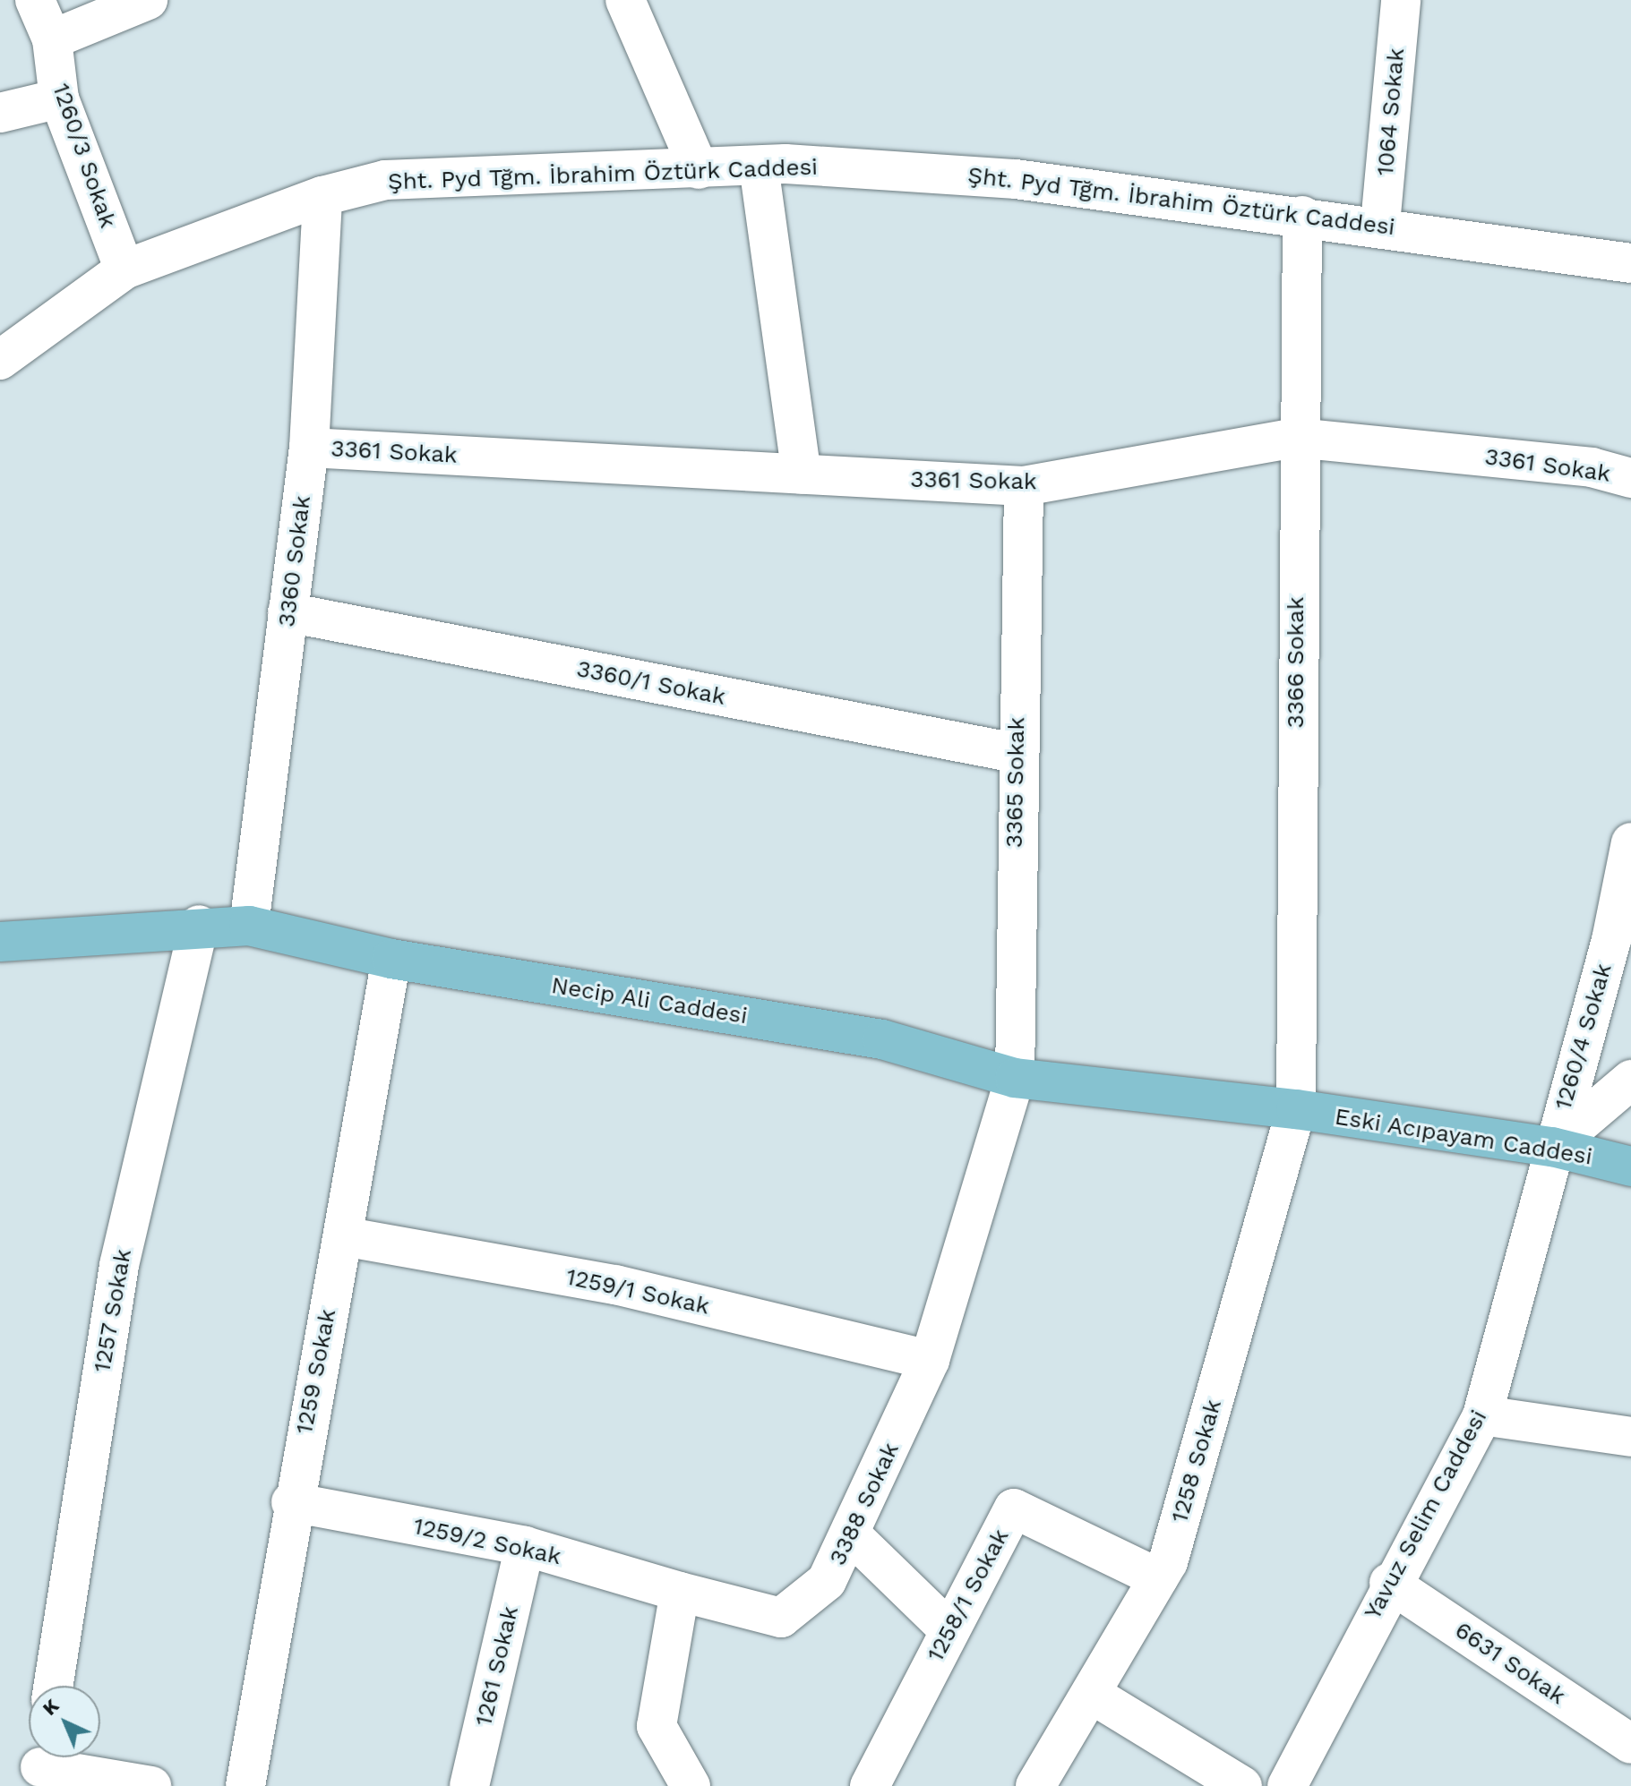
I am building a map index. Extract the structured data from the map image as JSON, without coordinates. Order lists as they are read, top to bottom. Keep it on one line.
{"streets":{"main road":["Necip Ali Caddesi","Eski Acıpayam Caddesi"],"street":["1064 Sokak","1260/3 Sokak","Şht. Pyd Tğm. İbrahim Öztürk Caddesi","3361 Sokak","3360 Sokak","3366 Sokak","3360/1 Sokak","3365 Sokak","1260/4 Sokak","1259/1 Sokak","1257 Sokak","1259 Sokak","1258 Sokak","3388 Sokak","Yavuz Selim Caddesi","1259/2 Sokak","1258/1 Sokak","6631 Sokak","1261 Sokak"]},"crossings":[["1064 Sokak","Şht. Pyd Tğm. İbrahim Öztürk Caddesi"],["1260/3 Sokak","Şht. Pyd Tğm. İbrahim Öztürk Caddesi"],["Şht. Pyd Tğm. İbrahim Öztürk Caddesi","3360 Sokak"],["Şht. Pyd Tğm. İbrahim Öztürk Caddesi","3366 Sokak"],["3361 Sokak","3360 Sokak"],["3361 Sokak","3366 Sokak"],["3361 Sokak","3365 Sokak"],["3360 Sokak","3360/1 Sokak"],["3360 Sokak","Necip Ali Caddesi"],["3366 Sokak","Necip Ali Caddesi"],["3366 Sokak","Eski Acıpayam Caddesi"],["3366 Sokak","1258 Sokak"],["3360/1 Sokak","3365 Sokak"],["3365 Sokak","Necip Ali Caddesi"],["3365 Sokak","3388 Sokak"],["Necip Ali Caddesi","Eski Acıpayam Caddesi"],["Necip Ali Caddesi","1257 Sokak"],["Necip Ali Caddesi","1259 Sokak"],["Necip Ali Caddesi","1258 Sokak"],["Necip Ali Caddesi","3388 Sokak"],["1260/4 Sokak","Eski Acıpayam Caddesi"],["1260/4 Sokak","Yavuz Selim Caddesi"],["Eski Acıpayam Caddesi","1258 Sokak"],["Eski Acıpayam Caddesi","Yavuz Selim Caddesi"],["1259/1 Sokak","1259 Sokak"],["1259/1 Sokak","3388 Sokak"],["1259 Sokak","1259/2 Sokak"],["1258 Sokak","1258/1 Sokak"],["3388 Sokak","1259/2 Sokak"],["Yavuz Selim Caddesi","6631 Sokak"],["1259/2 Sokak","1261 Sokak"]],"north":"top left"}
